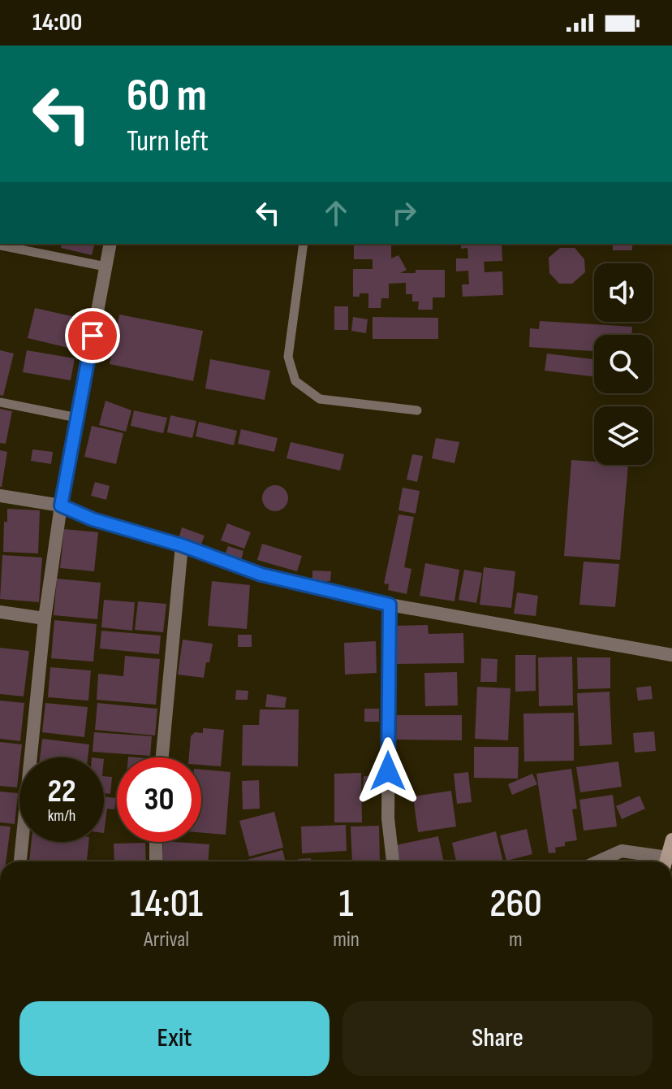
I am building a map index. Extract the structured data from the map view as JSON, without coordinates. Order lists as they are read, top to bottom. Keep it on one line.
{"page":{"status":"14:00","turn":["60 m","Turn left"],"speed":"22 km/h","limit":"30","eta":["14:01","Arrival","1","min","260","m"],"buttons":["Exit","Share"]}}
